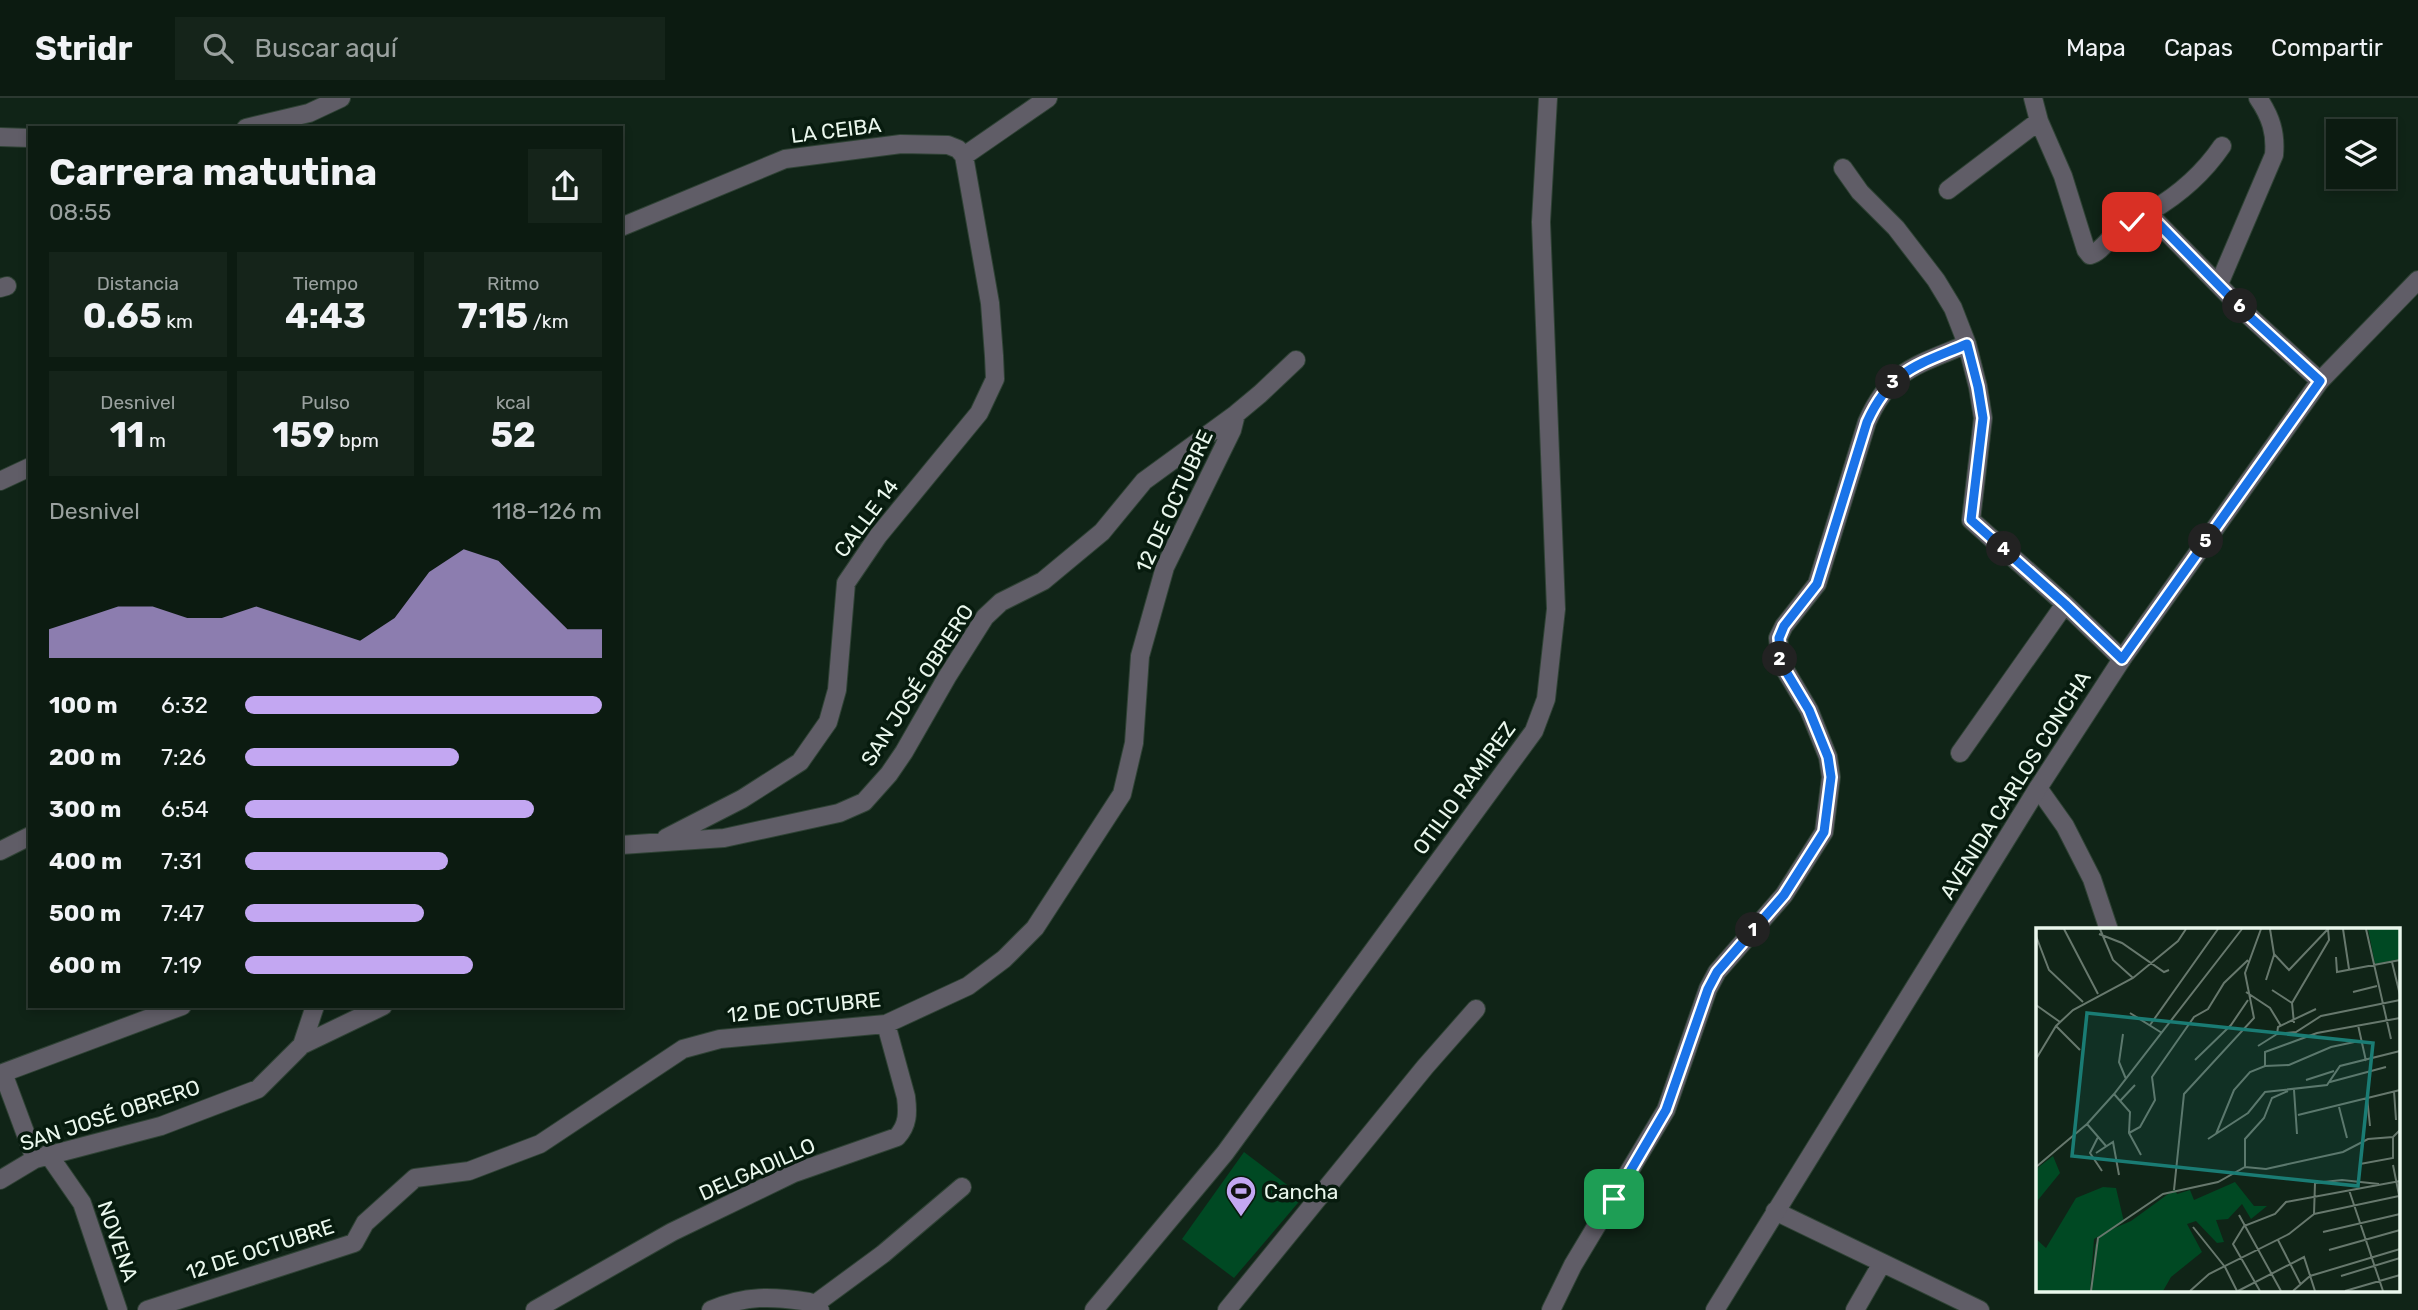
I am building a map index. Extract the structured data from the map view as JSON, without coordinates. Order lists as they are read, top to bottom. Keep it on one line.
{"streets":{"street":["LA CEIBA","12 DE OCTUBRE","CALLE 14","SAN JOSÉ OBRERO","AVENIDA CARLOS CONCHA","OTILIO RAMIREZ","DELGADILLO","NOVENA"]},"crossings":[["LA CEIBA","CALLE 14"],["12 DE OCTUBRE","SAN JOSÉ OBRERO"],["12 DE OCTUBRE","DELGADILLO"],["CALLE 14","SAN JOSÉ OBRERO"],["SAN JOSÉ OBRERO","NOVENA"]],"places":{"sports":["Cancha"]},"page":{"header":"Stridr","search":"Buscar aquí","nav":["Mapa","Capas","Compartir"],"heading":["Carrera matutina","08:55"],"stats":[["Distancia","0.65 km"],["Tiempo","4:43"],["Ritmo","7:15 /km"],["Desnivel","11 m"],["Pulso","159 bpm"],["kcal","52"]],"pins":["6","3","5","4","2","1"],"chart":["Desnivel","118–126 m"],"list":[{"name":"100 m","note":"6:32"},{"name":"200 m","note":"7:26"},{"name":"300 m","note":"6:54"},{"name":"400 m","note":"7:31"},{"name":"500 m","note":"7:47"},{"name":"600 m","note":"7:19"}]}}
